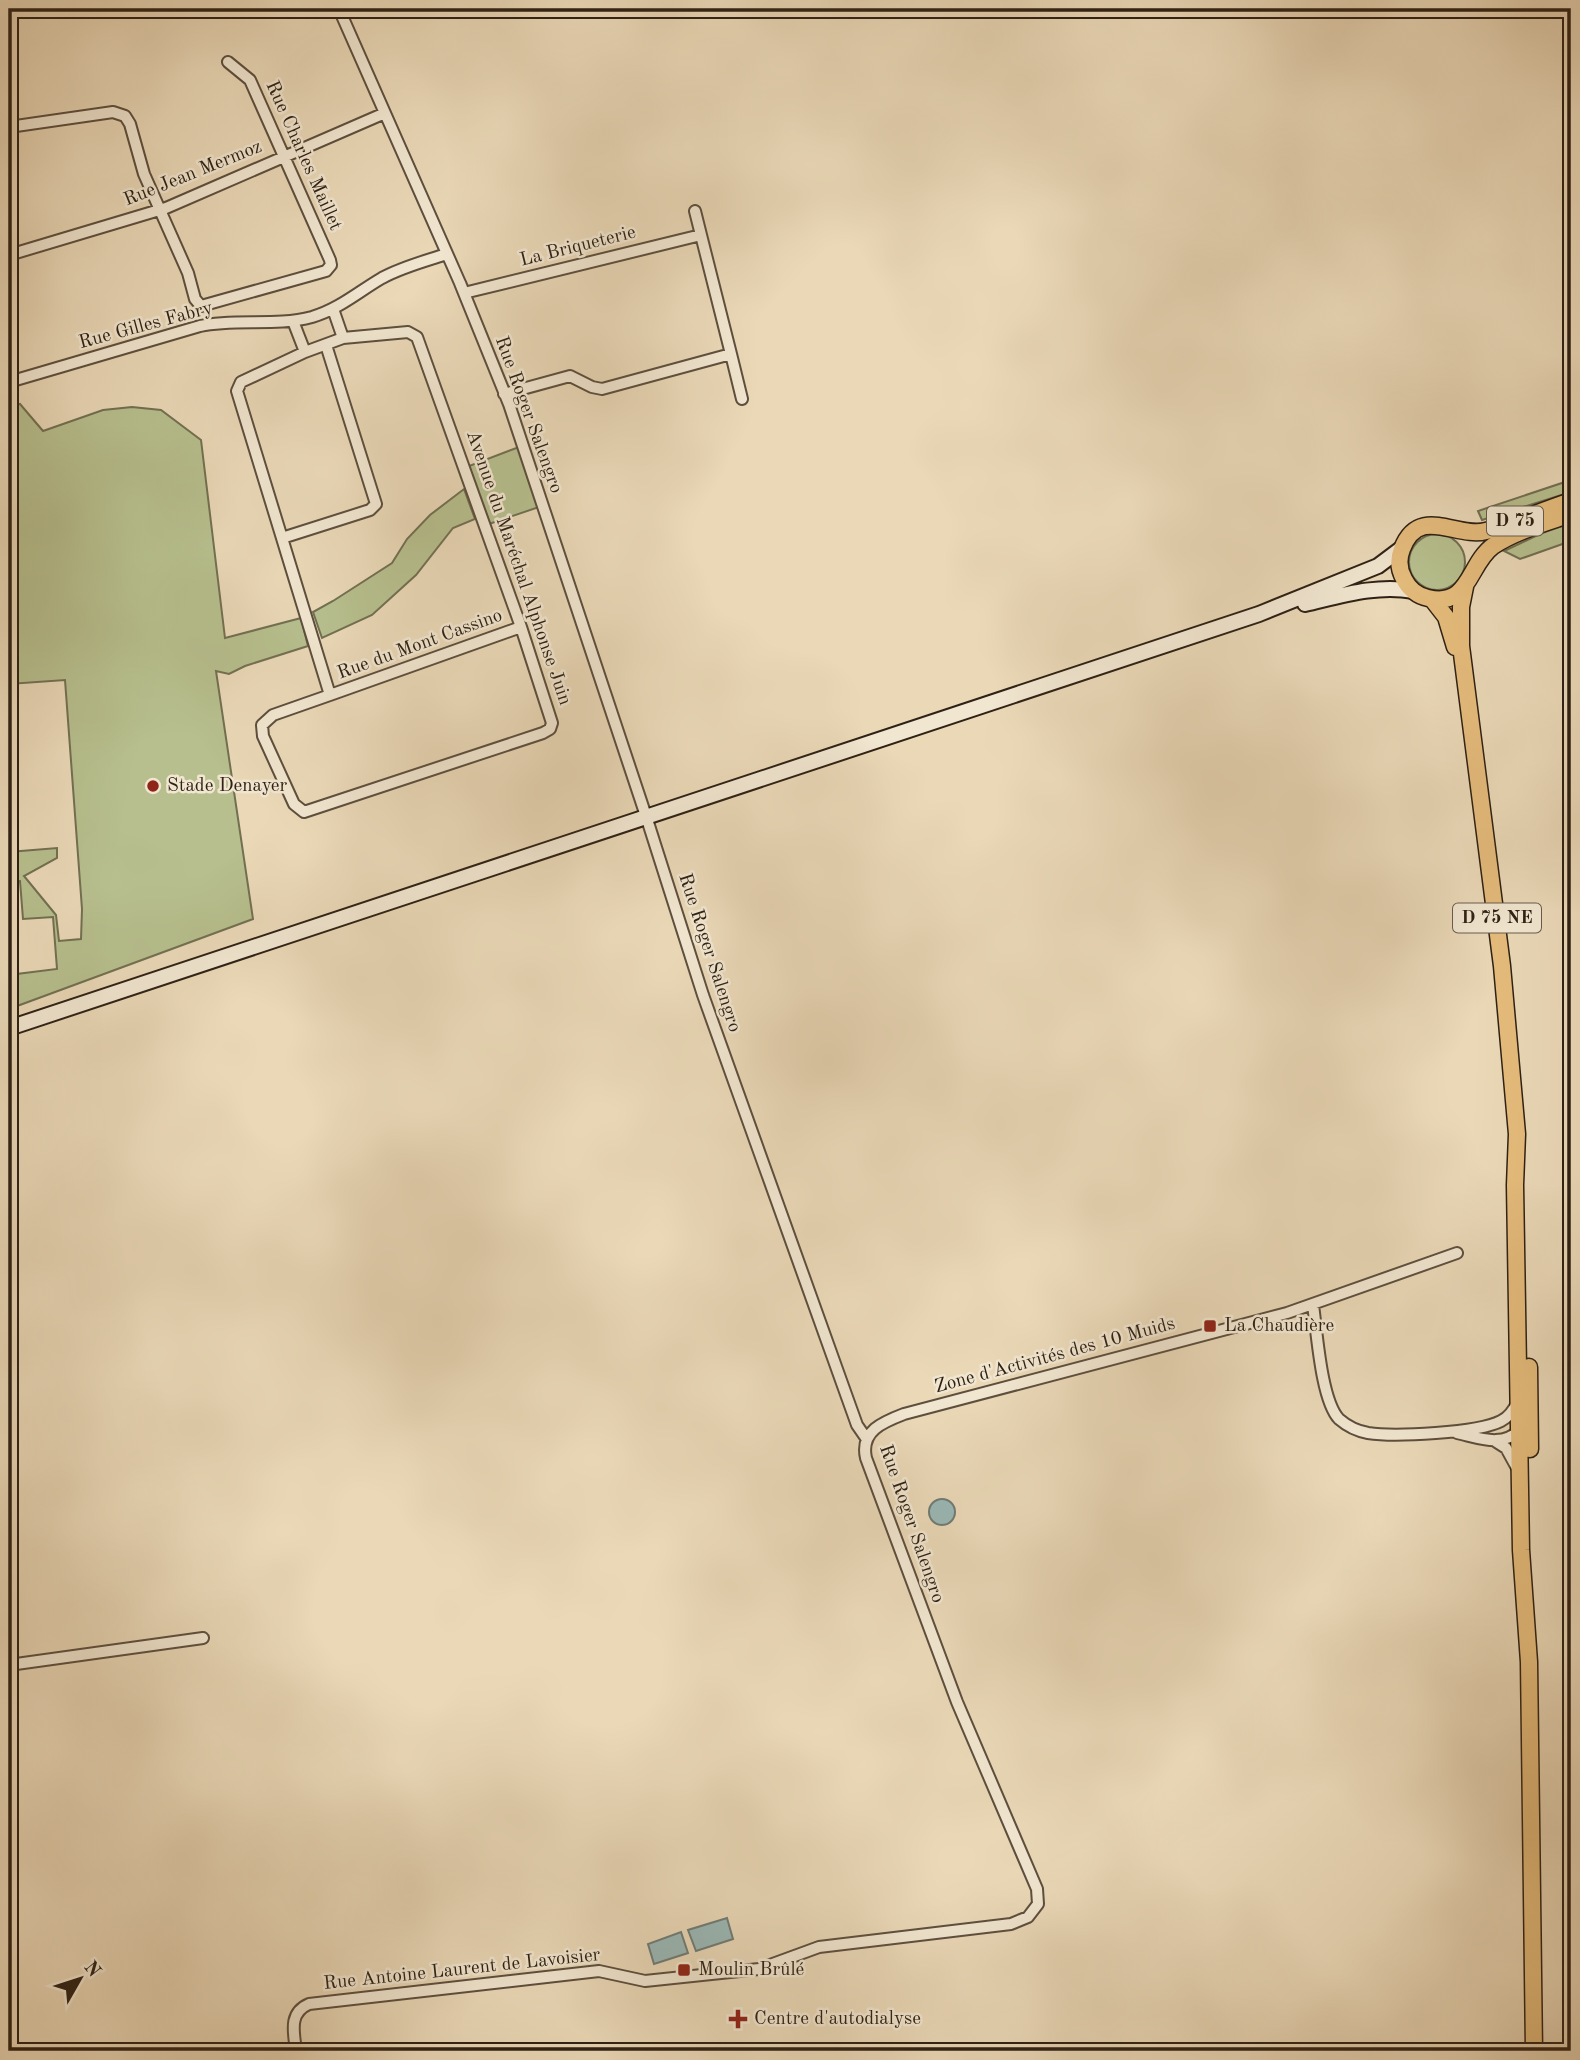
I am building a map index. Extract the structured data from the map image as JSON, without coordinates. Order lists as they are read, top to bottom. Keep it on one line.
{"streets":{"main road":["D 75","D 75 NE"],"street":["Rue Charles Maillet","Rue Jean Mermoz","La Briqueterie","Rue Gilles Fabry","Rue Roger Salengro","Avenue du Maréchal Alphonse Juin","Rue du Mont Cassino","Zone d'Activités des 10 Muids","Rue Antoine Laurent de Lavoisier"]},"crossings":[["Rue Charles Maillet","Rue Jean Mermoz"],["Rue Jean Mermoz","Rue Roger Salengro"],["La Briqueterie","Rue Roger Salengro"],["Rue Gilles Fabry","Rue Roger Salengro"],["Rue Roger Salengro","Zone d'Activités des 10 Muids"],["Rue Roger Salengro","Rue Antoine Laurent de Lavoisier"],["D 75","D 75 NE"],["Avenue du Maréchal Alphonse Juin","Rue du Mont Cassino"]],"places":{"other":["Stade Denayer"],"transit":["La Chaudière","Moulin Brûlé"],"health":["Centre d'autodialyse"]},"north":"top right"}
